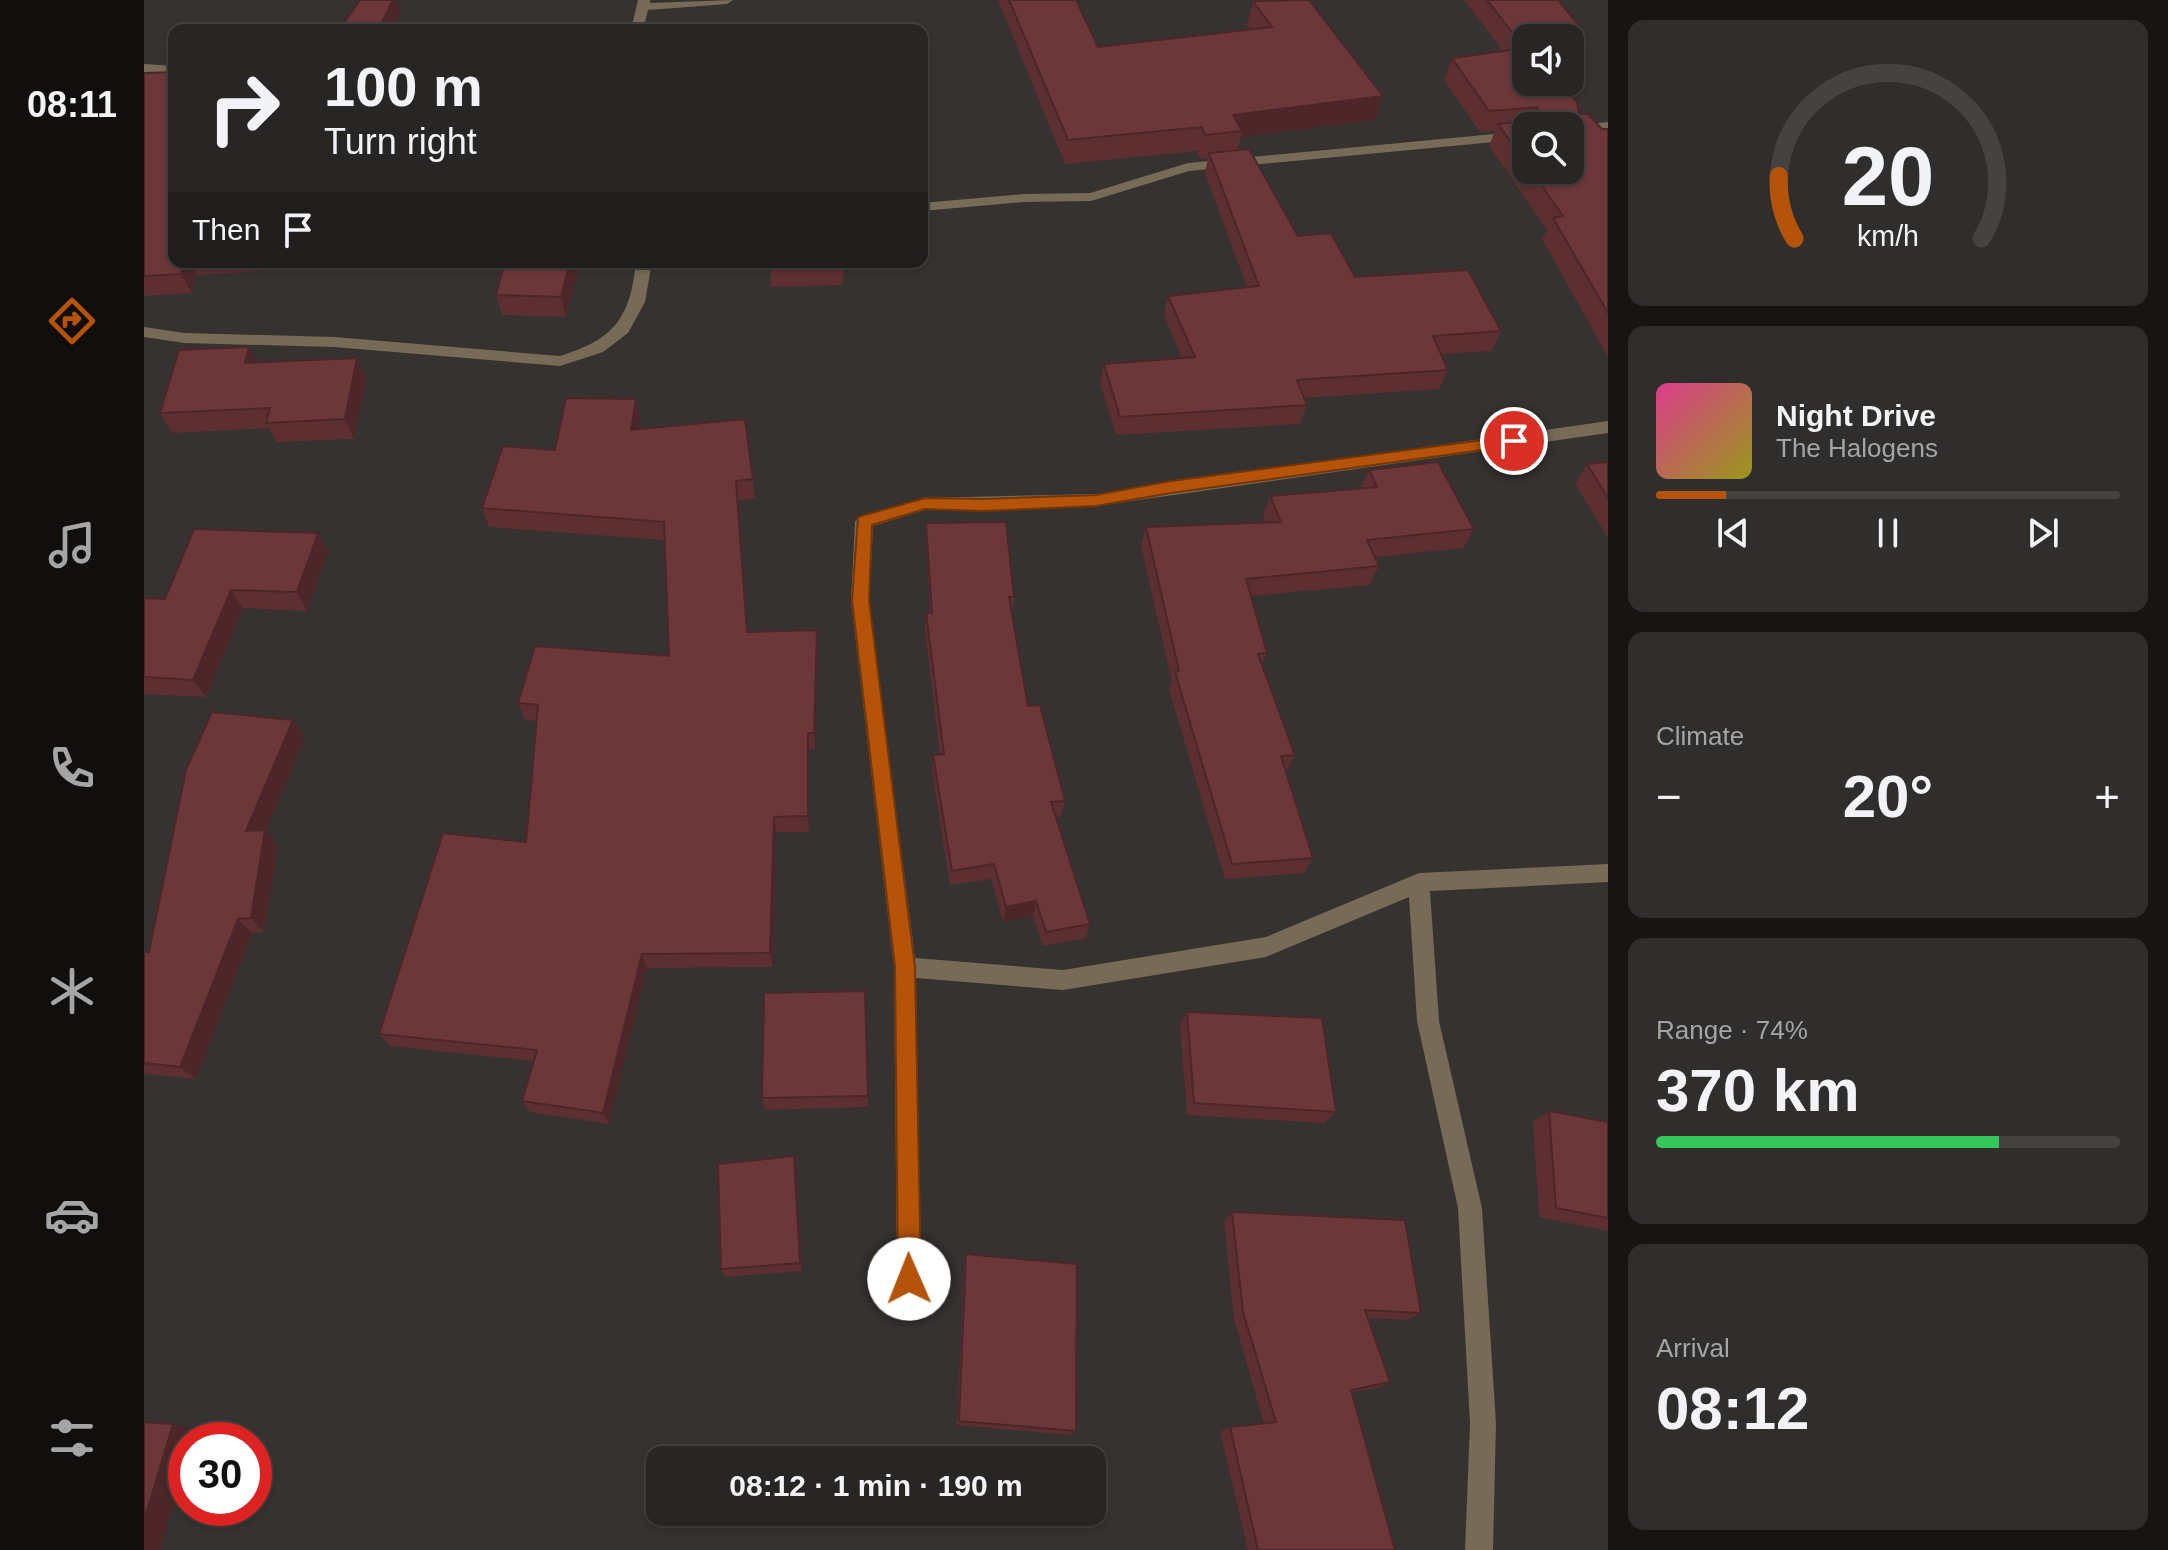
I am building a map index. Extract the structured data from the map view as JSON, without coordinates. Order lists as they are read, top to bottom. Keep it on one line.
{"page":{"tabs":"08:11","turn":["100 m","Turn right"],"then":"Then","song":["Night Drive","The Halogens"],"tile":["Climate",["Range · 74%","370 km"],["Arrival","08:12"]],"heat":["−","20°","+"],"limit":"30","trip":"08:12 · 1 min · 190 m","gauge":["20","km/h"]}}
